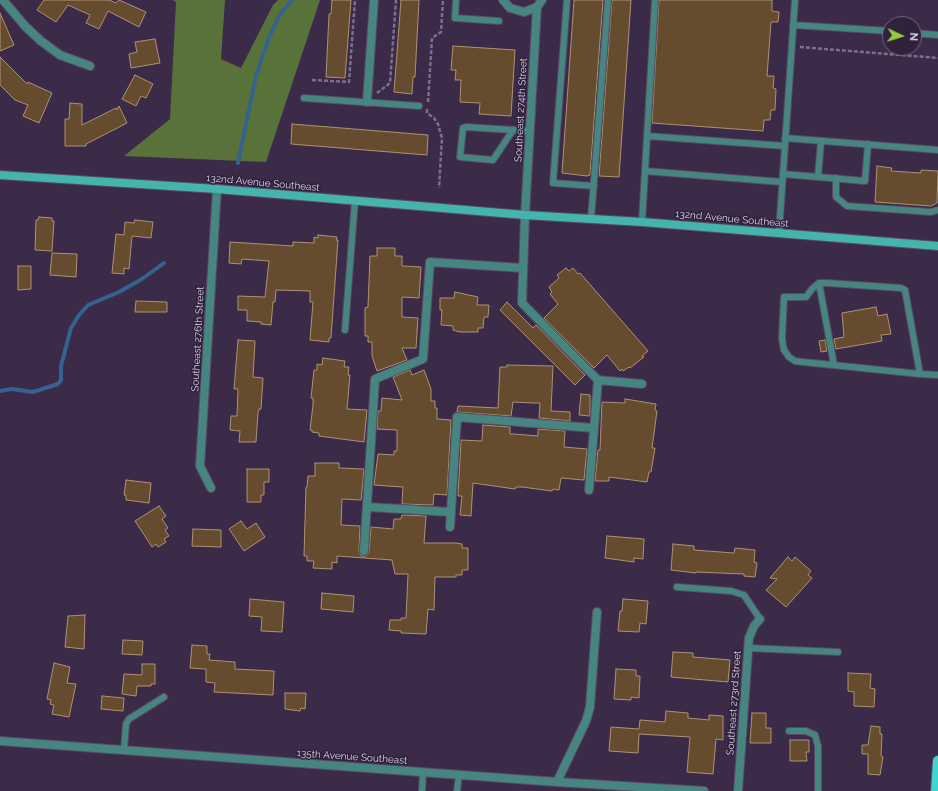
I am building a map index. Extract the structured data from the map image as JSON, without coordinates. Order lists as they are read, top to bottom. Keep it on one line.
{"streets":{"main road":["132nd Avenue Southeast"],"street":["Southeast 274th Street","Southeast 276th Street","Southeast 273rd Street","135th Avenue Southeast"]},"crossings":[["Southeast 274th Street","132nd Avenue Southeast"],["132nd Avenue Southeast","Southeast 276th Street"]],"north":"right"}
